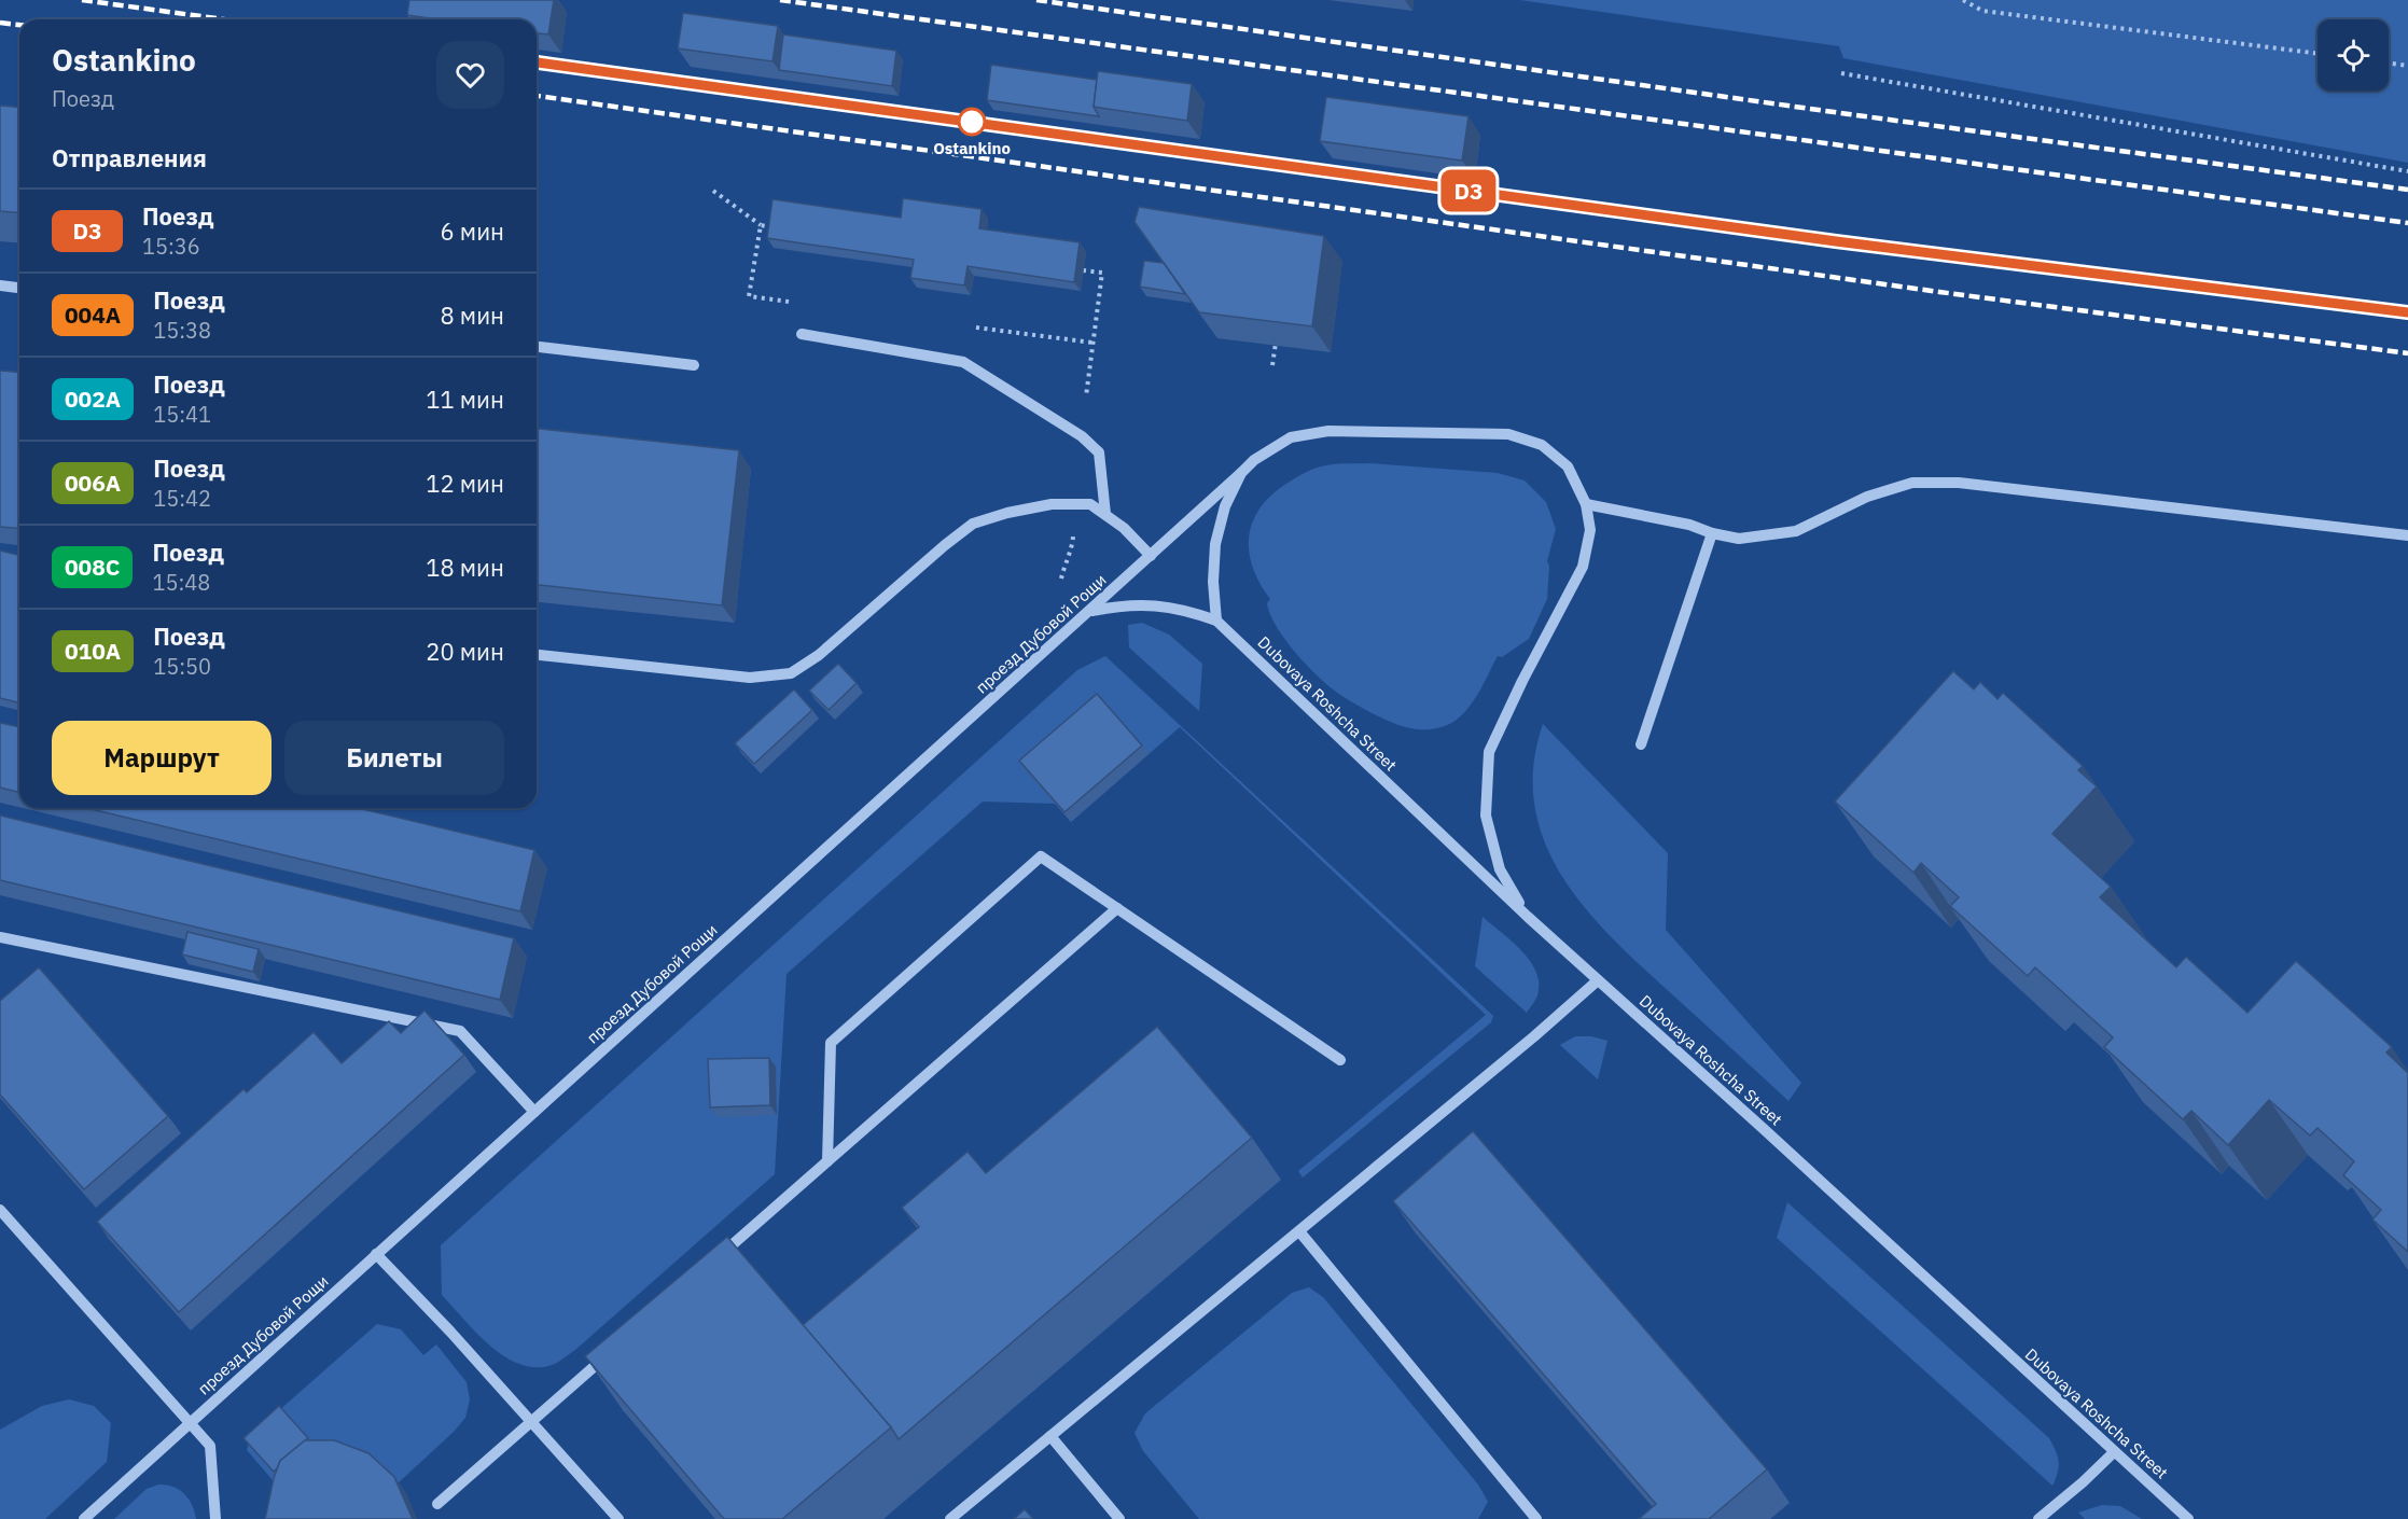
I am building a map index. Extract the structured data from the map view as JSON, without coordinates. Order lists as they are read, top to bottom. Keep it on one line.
{"streets":{"street":["проезд Дубовой Рощи","Dubovaya Roshcha Street"]},"places":["Ostankino"],"page":{"on_map":"D3","heading":[["Ostankino","Поезд"],"Отправления"],"list":[{"mark":"D3","name":"Поезд","note":"15:36","value":"6 мин"},{"mark":"004А","name":"Поезд","note":"15:38","value":"8 мин"},{"mark":"002А","name":"Поезд","note":"15:41","value":"11 мин"},{"mark":"006А","name":"Поезд","note":"15:42","value":"12 мин"},{"mark":"008С","name":"Поезд","note":"15:48","value":"18 мин"},{"mark":"010А","name":"Поезд","note":"15:50","value":"20 мин"}],"buttons":["Маршрут","Билеты"]}}
